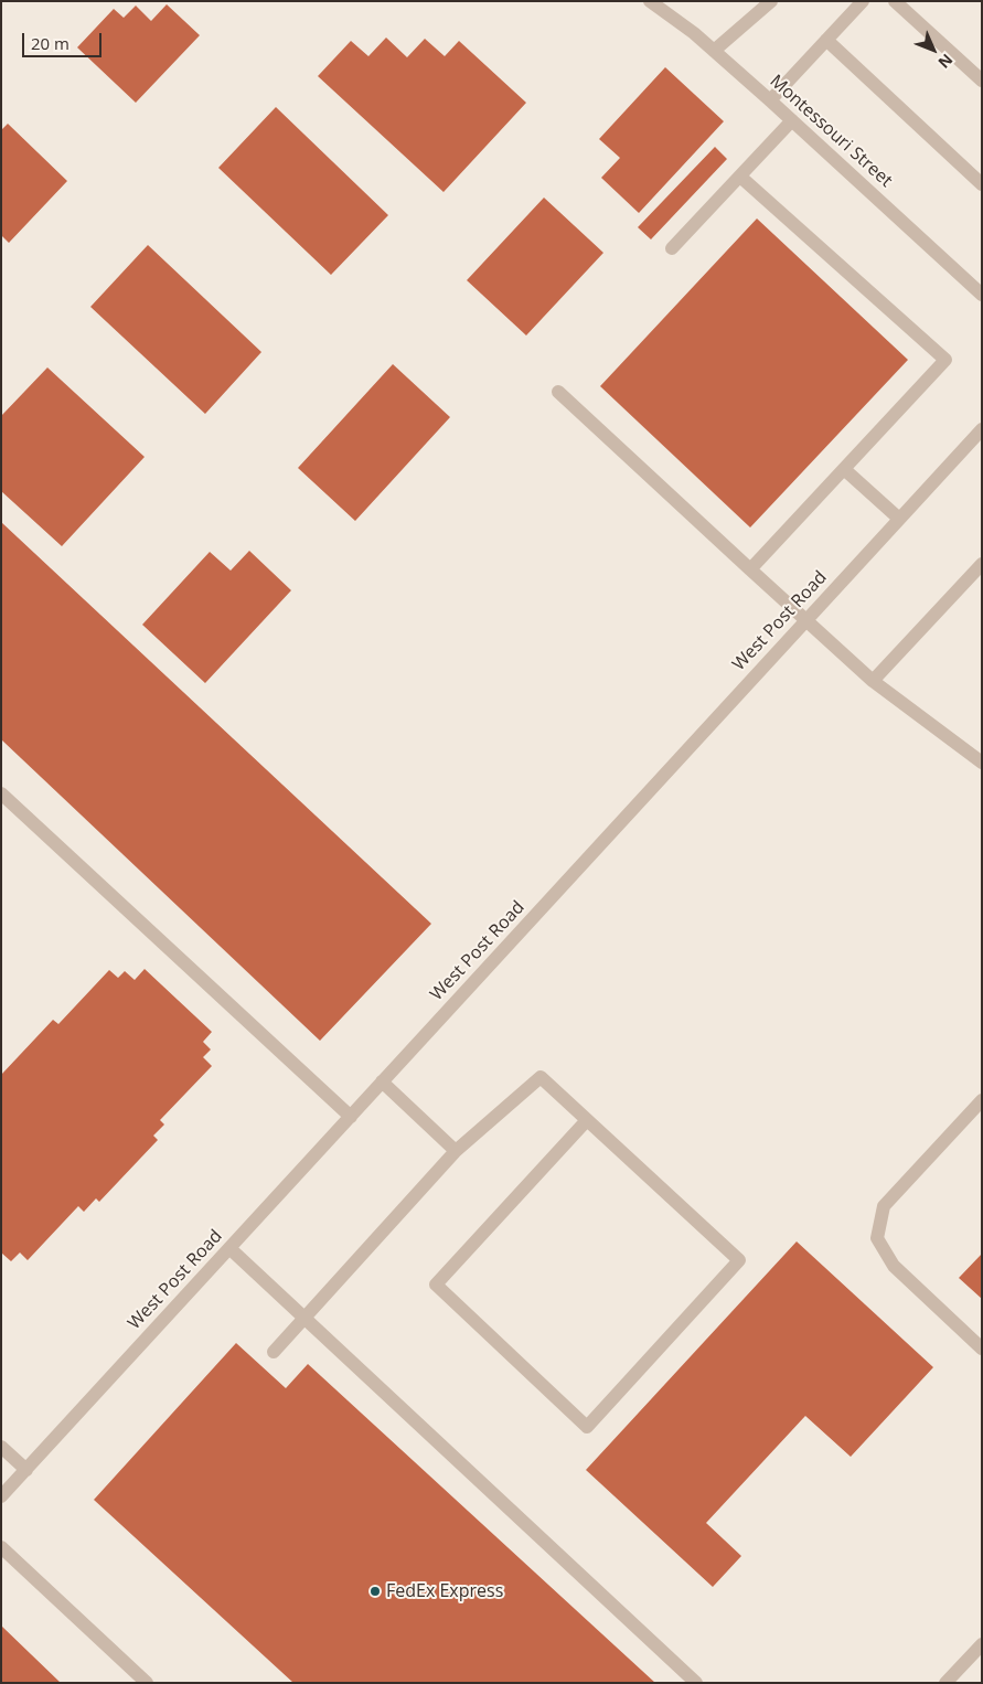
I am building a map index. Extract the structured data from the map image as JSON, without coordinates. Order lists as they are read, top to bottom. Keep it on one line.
{"streets":{"street":["Montessouri Street","West Post Road"]},"places":["FedEx Express"],"scale_bar":"20 m","north":"bottom right"}
